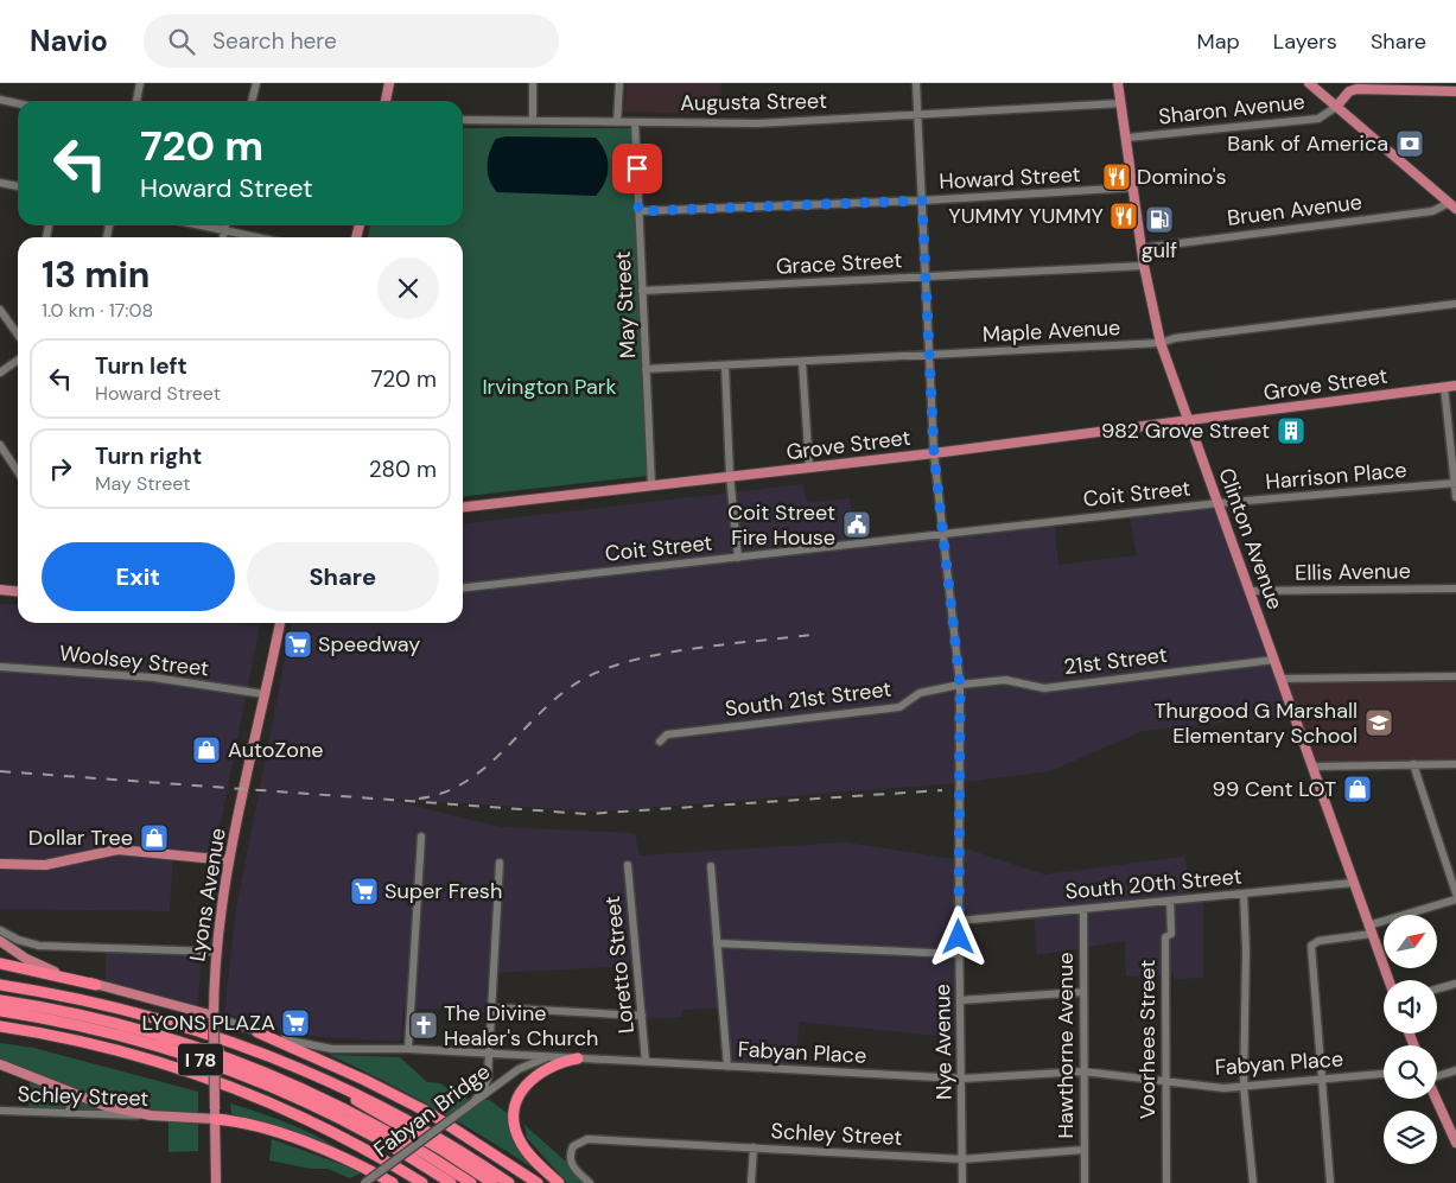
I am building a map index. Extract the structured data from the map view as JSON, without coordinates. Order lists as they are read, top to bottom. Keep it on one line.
{"streets":{"highway":["I 78"],"main road":["Grove Street","Clinton Avenue","Lyons Avenue"],"street":["Augusta Street","Sharon Avenue","Howard Street","Bruen Avenue","Grace Street","May Street","Maple Avenue","Harrison Place","Coit Street","Ellis Avenue","Woolsey Street","21st Street","South 21st Street","South 20th Street","Loretto Street","Voorhees Street","Nye Avenue","Hawthorne Avenue","Fabyan Place","Schley Street","Fabyan Bridge"]},"crossings":[["Augusta Street","May Street"],["Augusta Street","Clinton Avenue"],["Augusta Street","Nye Avenue"],["Sharon Avenue","Clinton Avenue"],["Howard Street","May Street"],["Howard Street","Clinton Avenue"],["Howard Street","Nye Avenue"],["Bruen Avenue","Clinton Avenue"],["Grace Street","May Street"],["Grace Street","Clinton Avenue"],["Grace Street","Nye Avenue"],["May Street","Maple Avenue"],["May Street","Grove Street"],["Maple Avenue","Clinton Avenue"],["Maple Avenue","Nye Avenue"],["Grove Street","Clinton Avenue"],["Grove Street","Nye Avenue"],["Harrison Place","Coit Street"],["Harrison Place","Clinton Avenue"],["Coit Street","Clinton Avenue"],["Coit Street","Nye Avenue"],["Clinton Avenue","Ellis Avenue"],["Clinton Avenue","21st Street"],["Clinton Avenue","South 20th Street"],["Woolsey Street","Lyons Avenue"],["21st Street","South 21st Street"],["21st Street","Nye Avenue"],["South 21st Street","Nye Avenue"],["South 20th Street","Voorhees Street"],["South 20th Street","Nye Avenue"],["South 20th Street","Hawthorne Avenue"],["Lyons Avenue","Fabyan Place"],["Loretto Street","Fabyan Place"],["Voorhees Street","Fabyan Place"],["Nye Avenue","Fabyan Place"],["Nye Avenue","Schley Street"],["Hawthorne Avenue","Fabyan Place"],["Hawthorne Avenue","Schley Street"],["Fabyan Place","Fabyan Bridge"]],"parks":["Irvington Park"],"places":{"bank":["Bank of America"],"restaurant":["Domino's","YUMMY YUMMY"],"fuel station":["gulf"],"building":["982 Grove Street"],"public building":["Coit Street Fire House"],"supermarket":["Speedway","Super Fresh","LYONS PLAZA"],"school or university":["Thurgood G Marshall Elementary School"],"shop":["AutoZone","99 Cent LOT","Dollar Tree"],"church":["The Divine Healer's Church"]},"north":"top right","page":{"header":"Navio","search":"Search here","nav":["Map","Layers","Share"],"turn":["720 m","Howard Street"],"heading":["13 min","1.0 km · 17:08"],"list":[{"name":"Turn left","note":"Howard Street","value":"720 m"},{"name":"Turn right","note":"May Street","value":"280 m"}],"buttons":["Exit","Share"]}}
